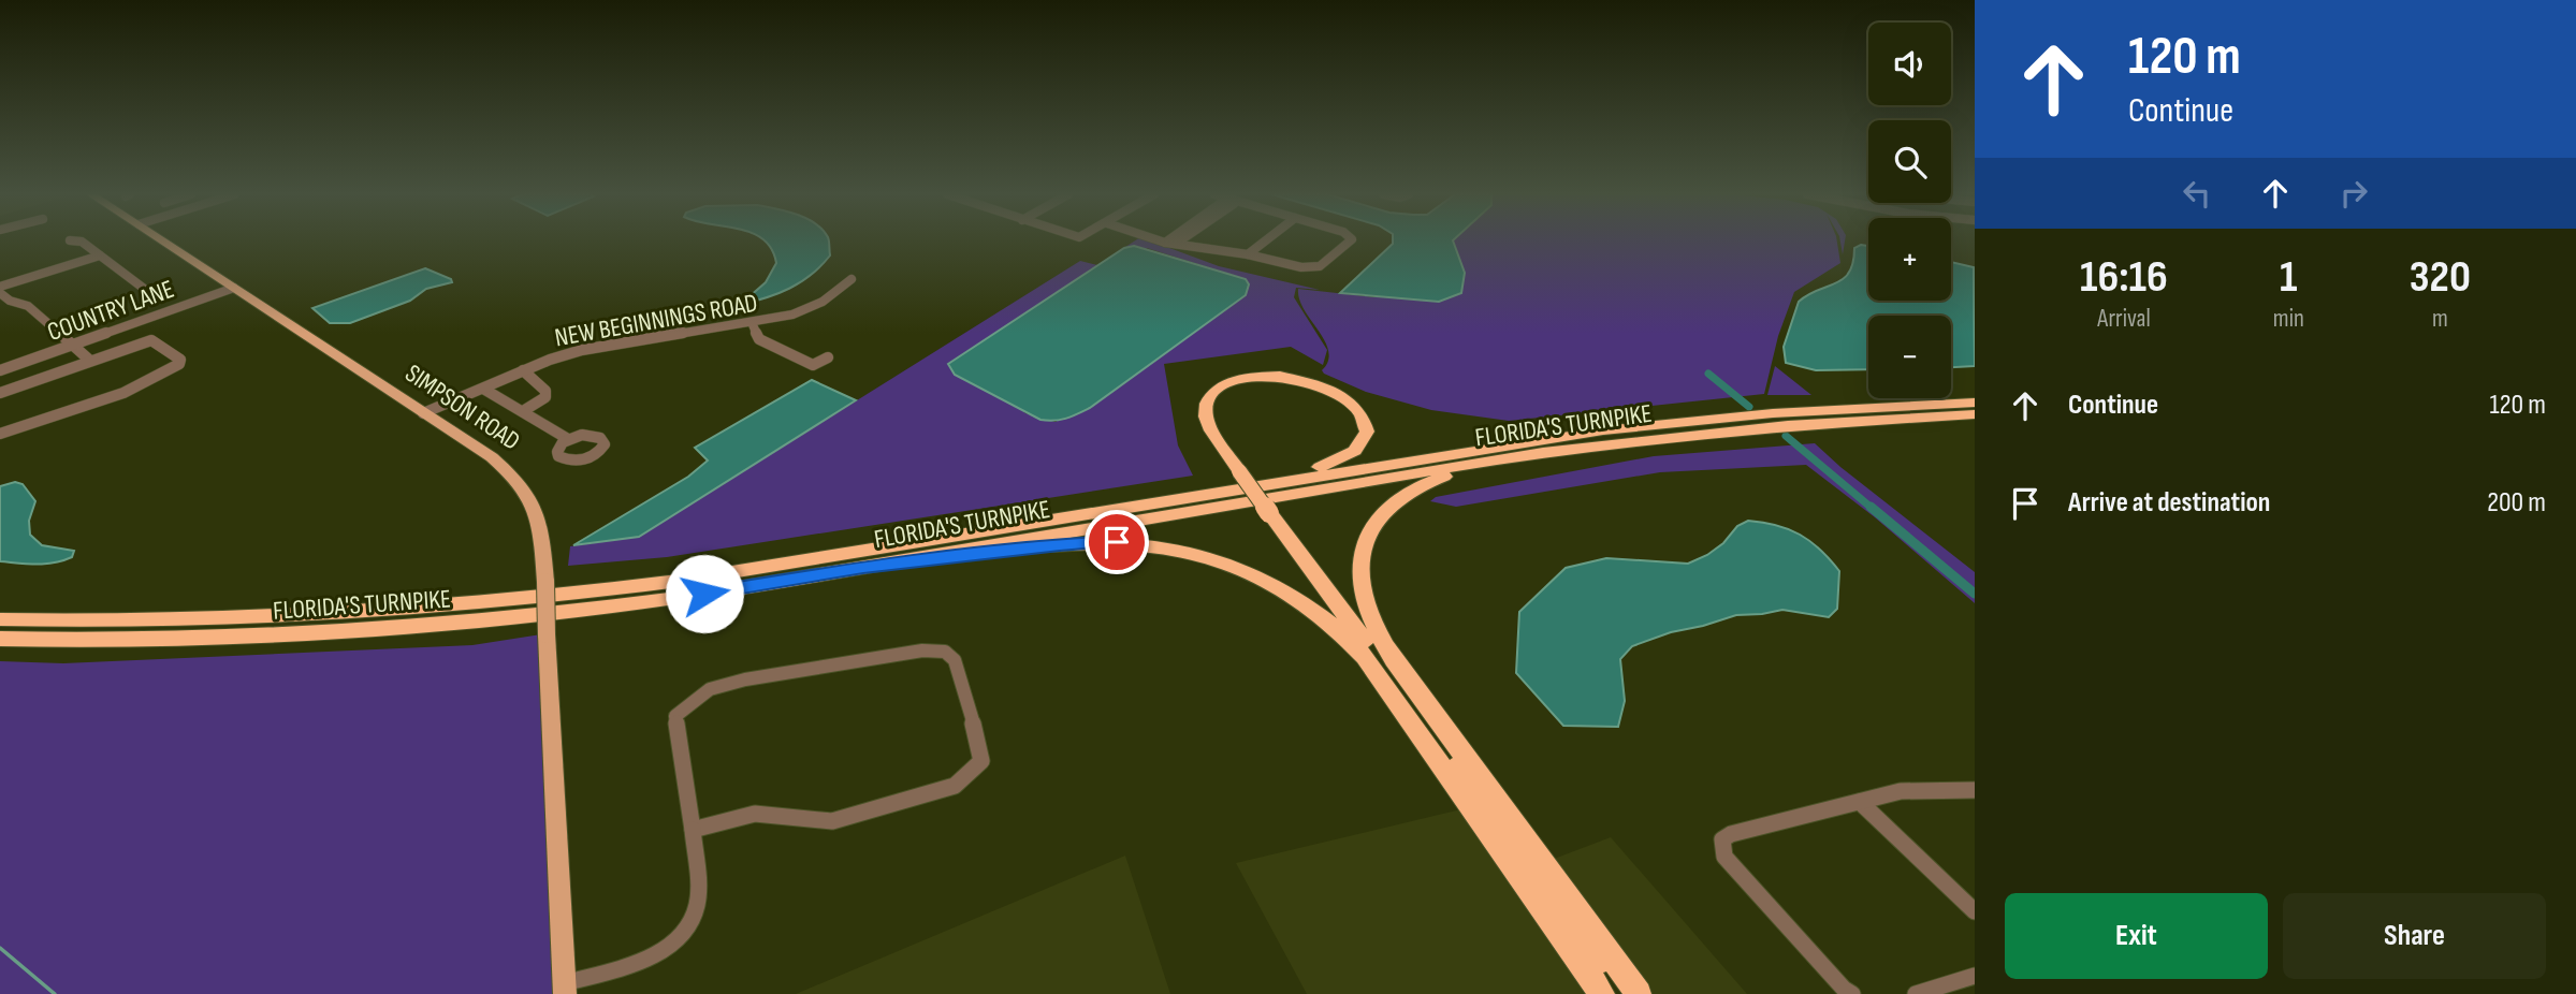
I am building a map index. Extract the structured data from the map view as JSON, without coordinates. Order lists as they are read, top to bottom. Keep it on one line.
{"streets":{"highway":["FLORIDA'S TURNPIKE"],"main road":["SIMPSON ROAD"],"street":["COUNTRY LANE","NEW BEGINNINGS ROAD"]},"crossings":[["COUNTRY LANE","SIMPSON ROAD"],["NEW BEGINNINGS ROAD","SIMPSON ROAD"]],"page":{"turn":["120 m","Continue"],"map_buttons":["+","−"],"eta":["16:16","Arrival","1","min","320","m"],"list":[{"name":"Continue","value":"120 m"},{"name":"Arrive at destination","value":"200 m"}],"buttons":["Exit","Share"]}}
